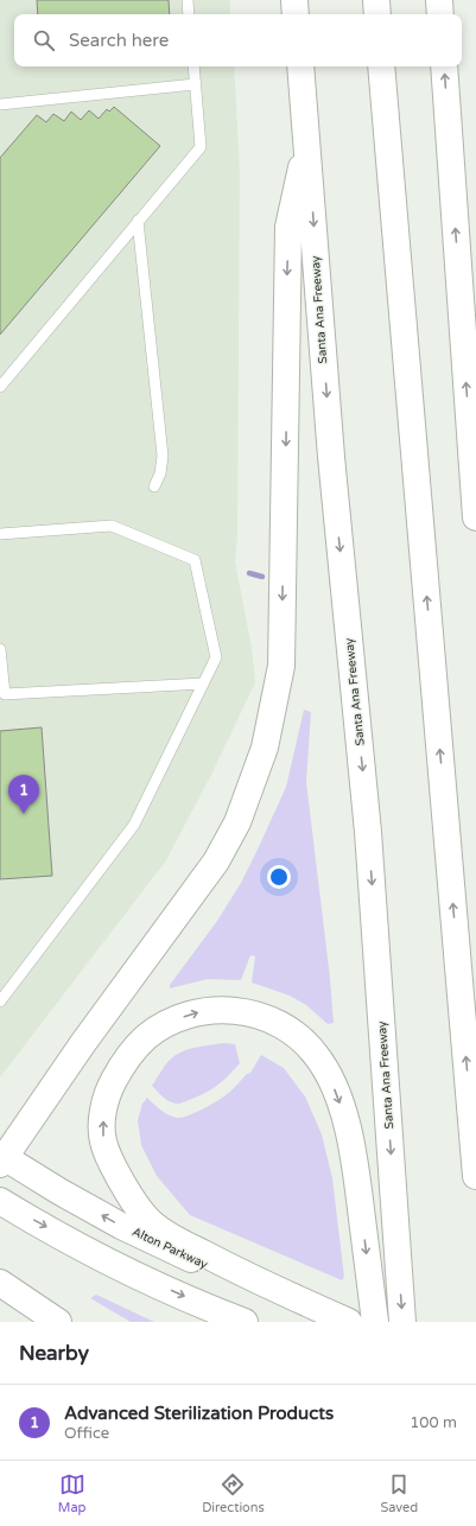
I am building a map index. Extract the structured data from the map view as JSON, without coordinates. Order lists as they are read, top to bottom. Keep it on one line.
{"streets":{"main road":["Santa Ana Freeway","Alton Parkway"]},"page":{"search":"Search here","pins":"1","heading":"Nearby","list":[{"mark":"1","name":"Advanced Sterilization Products","note":"Office","value":"100 m"}],"nav":["Map","Directions","Saved"]}}
